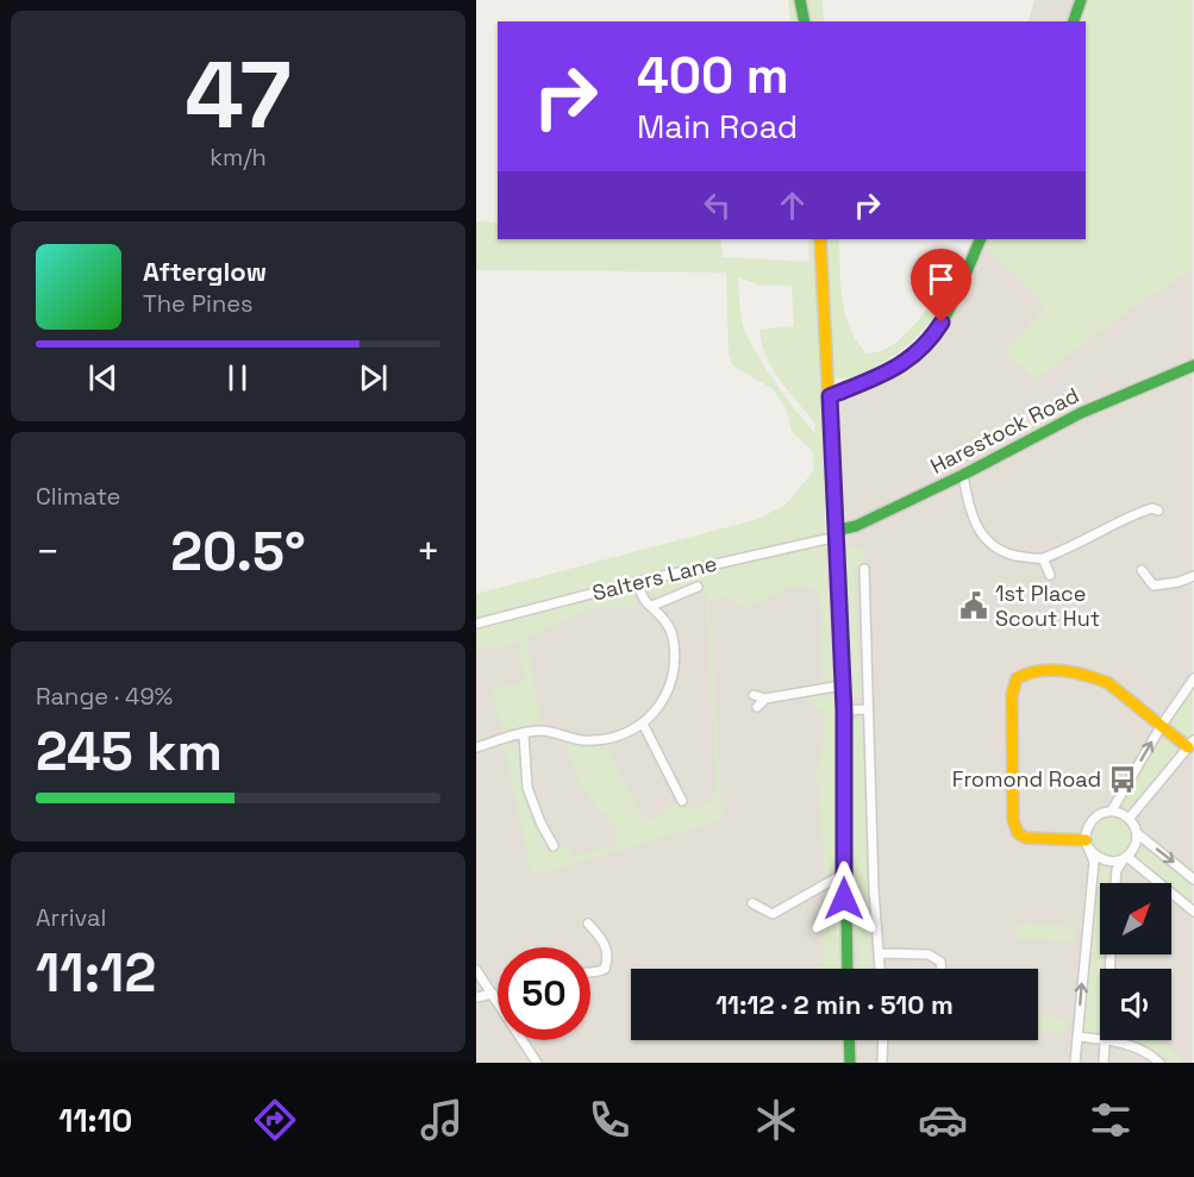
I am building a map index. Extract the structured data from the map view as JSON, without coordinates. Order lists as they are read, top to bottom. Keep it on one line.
{"streets":{"street":["Harestock Road","Salters Lane"]},"crossings":[["Harestock Road","Salters Lane"]],"places":{"public building":["1st Place Scout Hut"],"bus stop":["Fromond Road"]},"north":"top right","page":{"tile":[["47","km/h"],"Climate",["Range · 49%","245 km"],["Arrival","11:12"]],"turn":["400 m","Main Road"],"song":["Afterglow","The Pines"],"heat":["−","20.5°","+"],"limit":"50","trip":"11:12 · 2 min · 510 m","tabs":"11:10"}}
